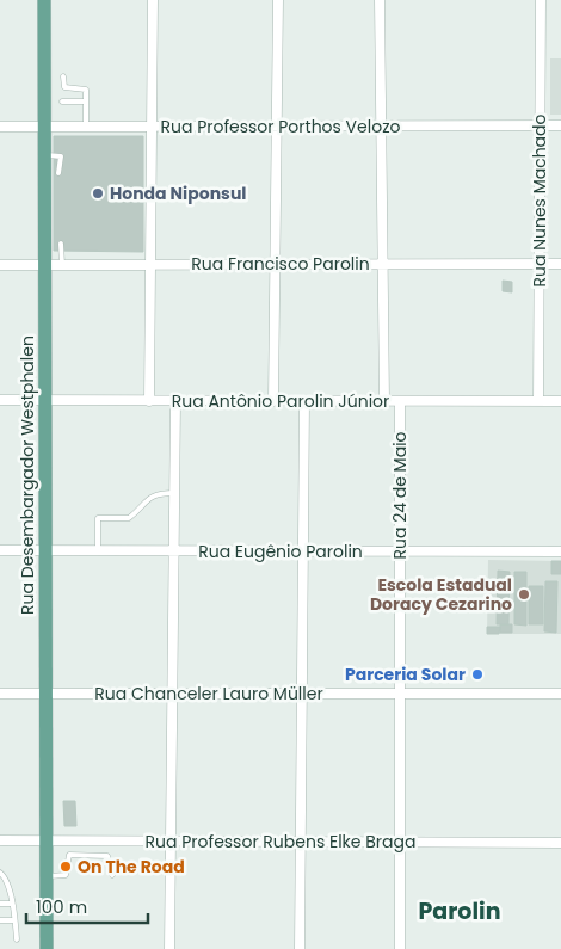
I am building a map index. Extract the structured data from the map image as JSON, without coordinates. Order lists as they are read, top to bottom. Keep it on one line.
{"streets":{"main road":["Rua Desembargador Westphalen"],"street":["Rua Professor Porthos Velozo","Rua Nunes Machado","Rua Francisco Parolin","Rua Antônio Parolin Júnior","Rua 24 de Maio","Rua Eugênio Parolin","Rua Chanceler Lauro Müller","Rua Professor Rubens Elke Braga"]},"crossings":[["Rua Professor Porthos Velozo","Rua Nunes Machado"],["Rua Professor Porthos Velozo","Rua Desembargador Westphalen"],["Rua Nunes Machado","Rua Francisco Parolin"],["Rua Nunes Machado","Rua Antônio Parolin Júnior"],["Rua Francisco Parolin","Rua Desembargador Westphalen"],["Rua Antônio Parolin Júnior","Rua Desembargador Westphalen"],["Rua Antônio Parolin Júnior","Rua 24 de Maio"],["Rua Desembargador Westphalen","Rua Eugênio Parolin"],["Rua Desembargador Westphalen","Rua Chanceler Lauro Müller"],["Rua Desembargador Westphalen","Rua Professor Rubens Elke Braga"],["Rua 24 de Maio","Rua Eugênio Parolin"],["Rua 24 de Maio","Rua Chanceler Lauro Müller"],["Rua 24 de Maio","Rua Professor Rubens Elke Braga"]],"districts":["Parolin"],"places":["Honda Niponsul","Escola Estadual Doracy Cezarino","Parceria Solar","On The Road"],"scale_bar":"100 m"}
